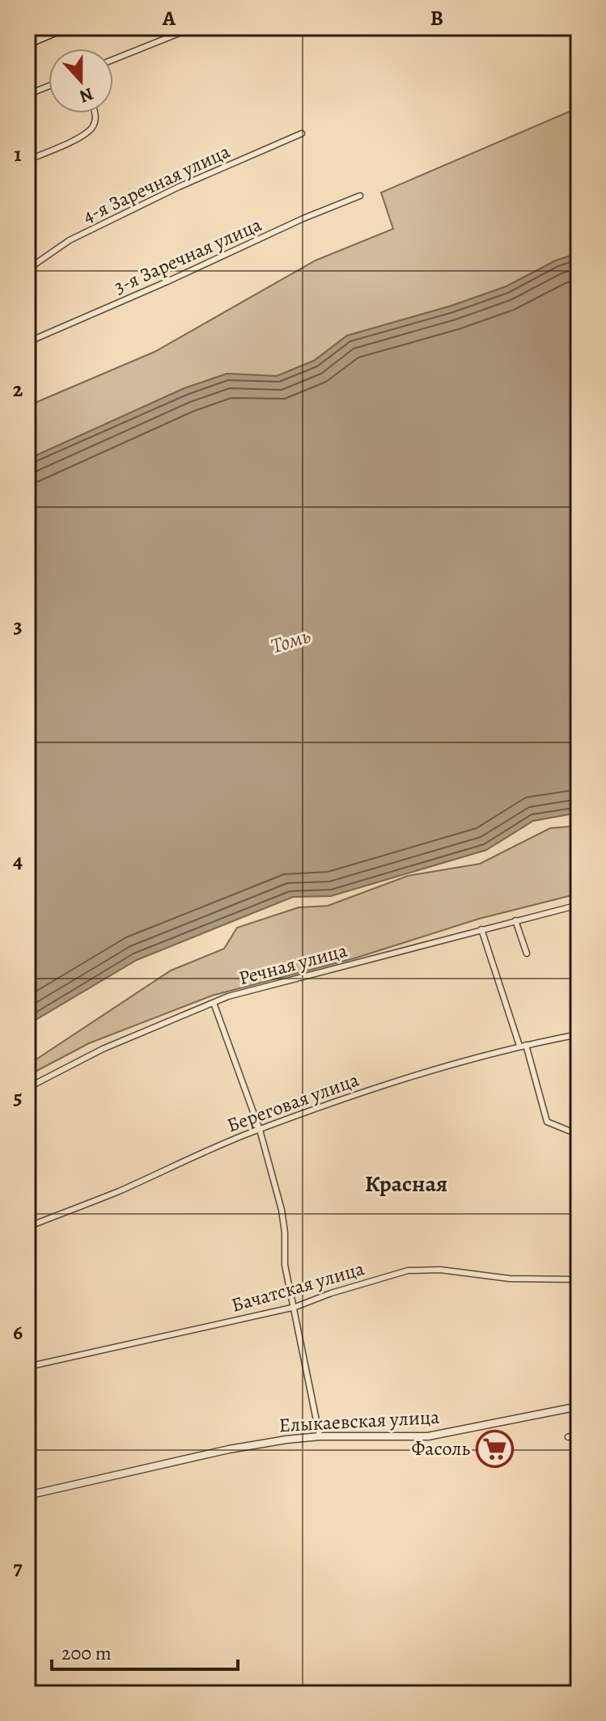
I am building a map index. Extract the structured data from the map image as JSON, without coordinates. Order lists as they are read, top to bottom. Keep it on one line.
{"streets":{"street":["4-я Заречная улица","3-я Заречная улица","Речная улица","Береговая улица","Бачатская улица","Елыкаевская улица"]},"districts":["Красная"],"water":["Томь"],"places":{"supermarket":["Фасоль"]},"scale_bar":"200 m","north":"bottom","grid":{"columns":["A","B"],"rows":["1","2","3","4","5","6","7"]}}
